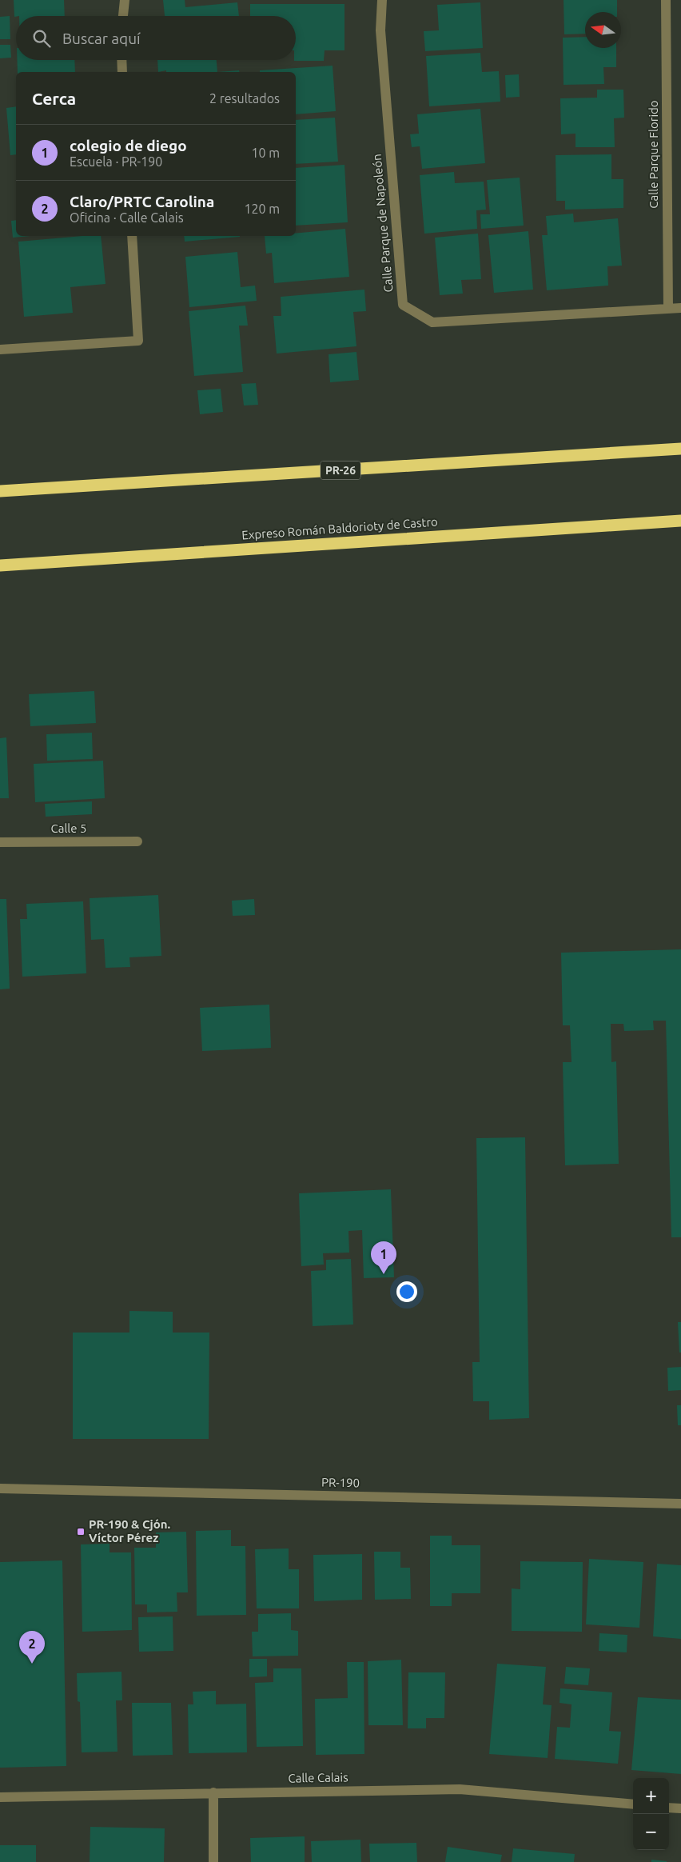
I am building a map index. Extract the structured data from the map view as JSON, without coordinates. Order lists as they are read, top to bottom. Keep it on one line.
{"streets":{"highway":["PR-26","Expreso Román Baldorioty de Castro"],"street":["Calle Parque Florido","Calle Parque de Napoleón","Calle 5","PR-190","Calle Calais"]},"crossings":[["Calle Parque Florido","Calle Parque de Napoleón"]],"places":{"transit":["PR-190 & Cjón. Víctor Pérez"]},"north":"left","page":{"search":"Buscar aquí","heading":["Cerca","2 resultados"],"list":[{"mark":"1","name":"colegio de diego","note":"Escuela · PR-190","value":"10 m"},{"mark":"2","name":"Claro/PRTC Carolina","note":"Oficina · Calle Calais","value":"120 m"}],"pins":["1","2"],"map_buttons":["+","−"]}}
